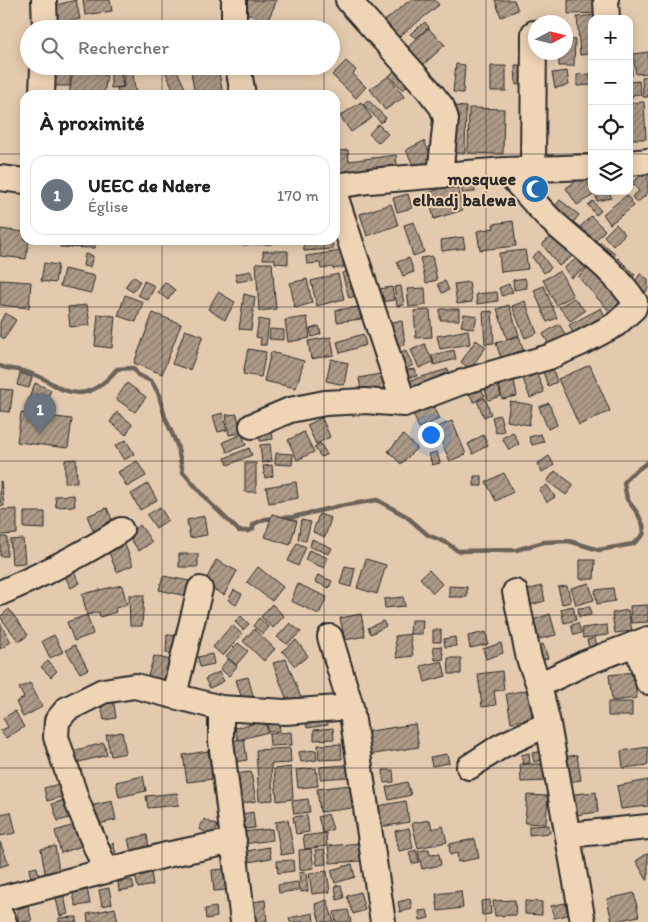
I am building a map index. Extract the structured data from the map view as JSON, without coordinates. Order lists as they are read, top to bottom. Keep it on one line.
{"places":{"mosque":["mosquee elhadj balewa"]},"north":"right","page":{"map_buttons":["+","−"],"search":"Rechercher","heading":"À proximité","list":[{"mark":"1","name":"UEEC de Ndere","note":"Église","value":"170 m"}],"pins":"1"}}
